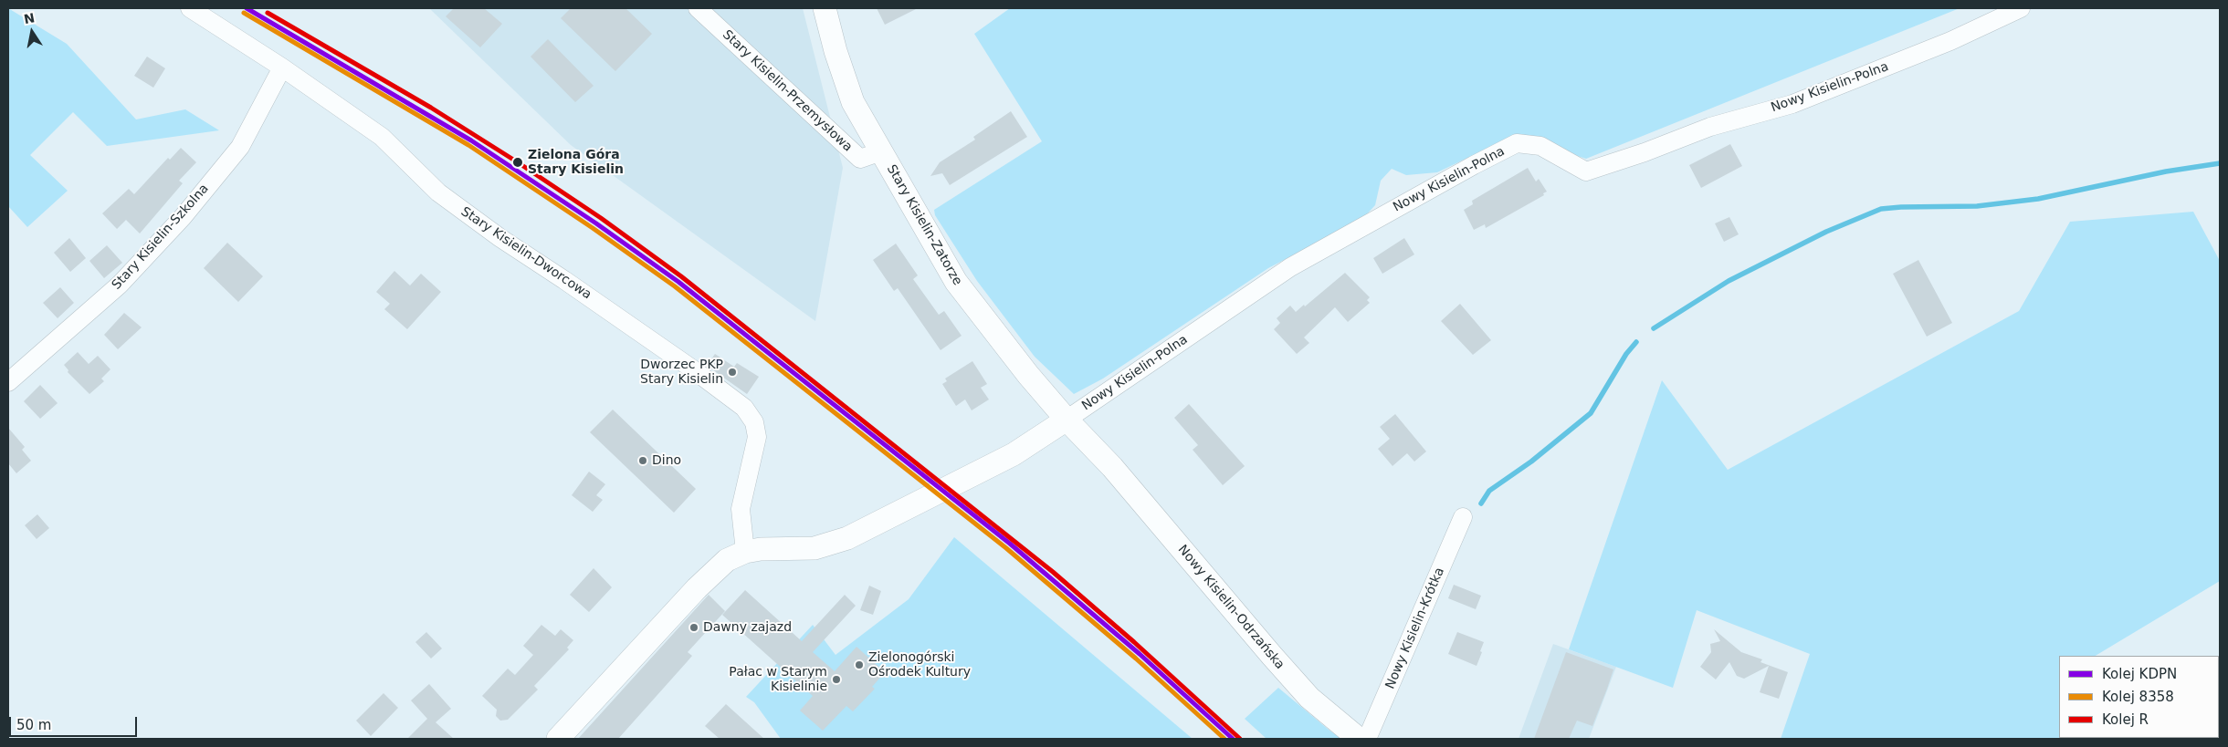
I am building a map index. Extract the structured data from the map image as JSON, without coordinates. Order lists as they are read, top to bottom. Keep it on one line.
{"streets":{"street":["Nowy Kisielin-Polna","Stary Kisielin-Przemysłowa","Stary Kisielin-Zatorze","Stary Kisielin-Szkolna","Stary Kisielin-Dworcowa","Nowy Kisielin-Odrzańska","Nowy Kisielin-Krótka"]},"crossings":[["Nowy Kisielin-Polna","Stary Kisielin-Zatorze"],["Stary Kisielin-Przemysłowa","Stary Kisielin-Zatorze"],["Stary Kisielin-Zatorze","Nowy Kisielin-Odrzańska"],["Stary Kisielin-Szkolna","Stary Kisielin-Dworcowa"]],"places":["Zielona Góra Stary Kisielin","Dworzec PKP Stary Kisielin","Dino","Dawny zajazd","Zielonogórski Ośrodek Kultury","Pałac w Starym Kisielinie"],"lines":["rail line KDPN","rail line 8358","rail line R"],"legend":["Kolej KDPN","Kolej 8358","Kolej R"],"scale_bar":"50 m","north":"top"}
